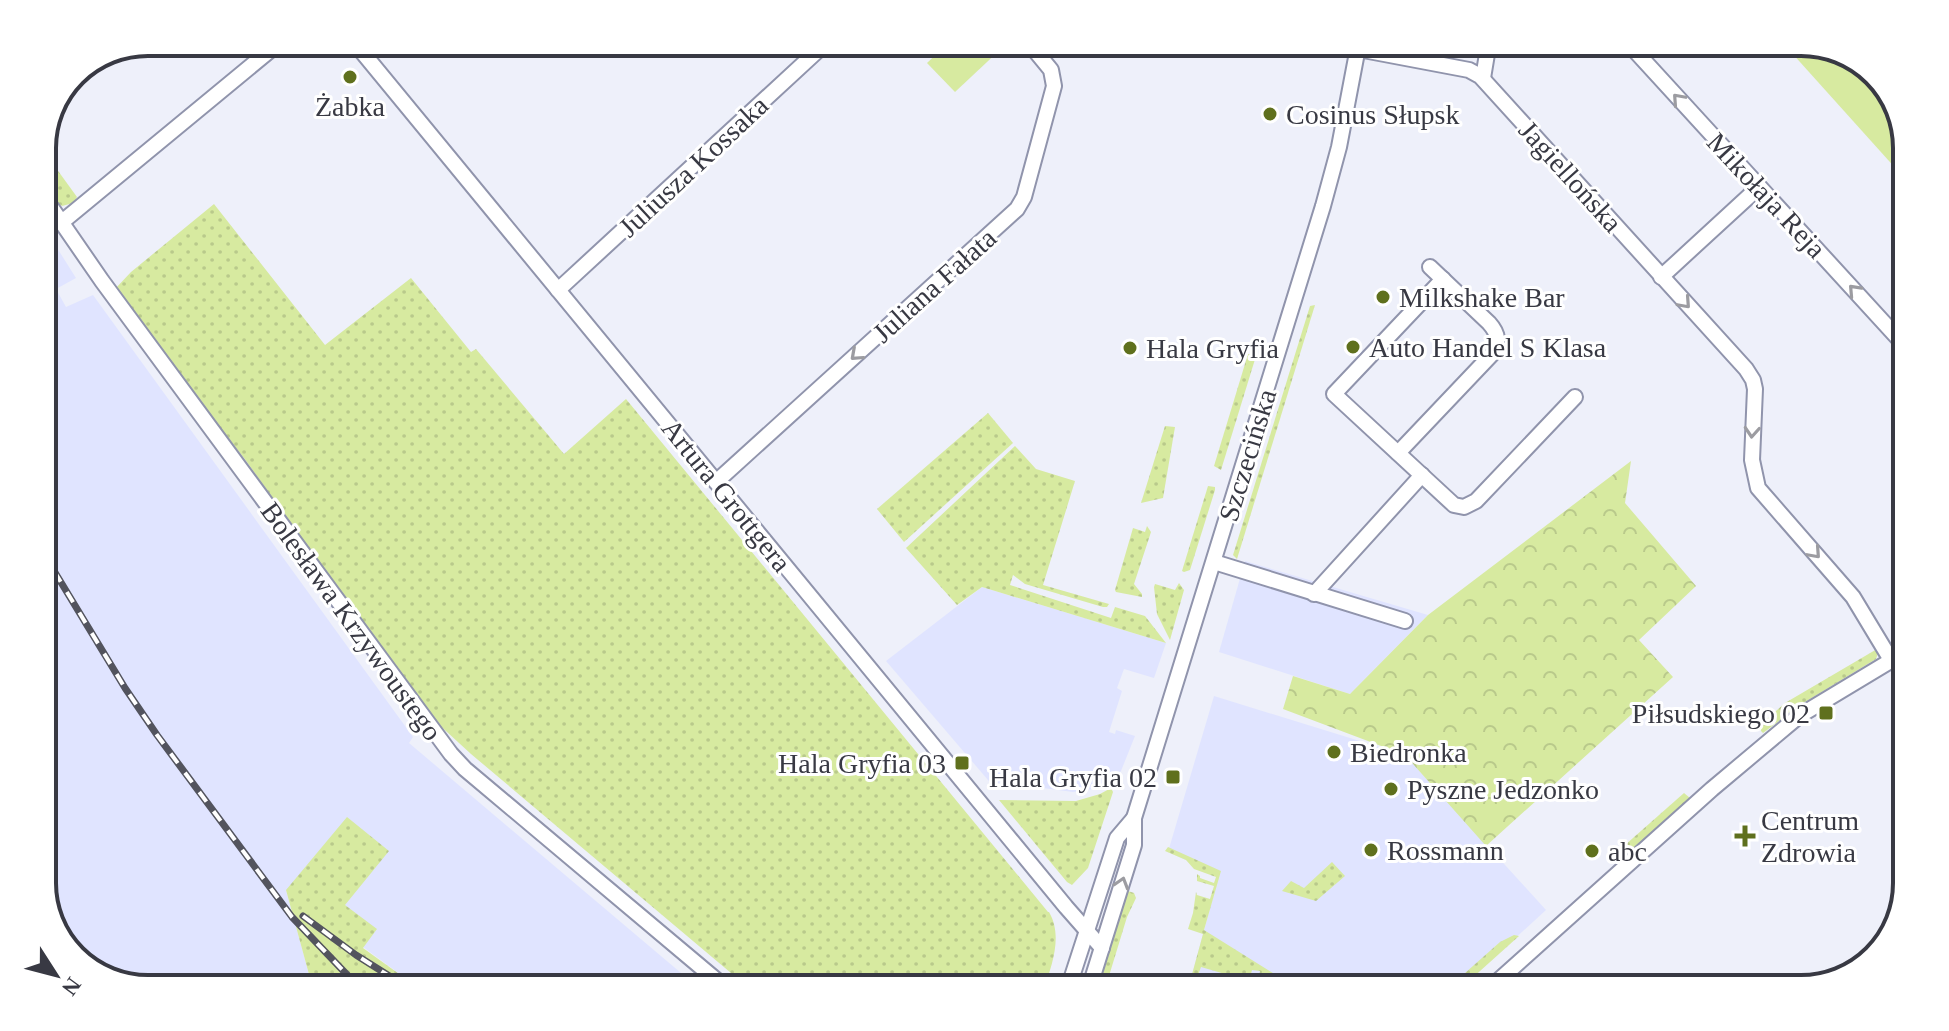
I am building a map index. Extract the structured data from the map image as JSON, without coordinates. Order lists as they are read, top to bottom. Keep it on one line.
{"streets":{"street":["Juliusza Kossaka","Jagiellońska","Mikołaja Reja","Juliana Fałata","Szczecińska","Artura Grottgera","Bolesława Krzywoustego"]},"crossings":[["Juliusza Kossaka","Artura Grottgera"],["Juliana Fałata","Artura Grottgera"],["Szczecińska","Artura Grottgera"]],"one_way":["Jagiellońska","Mikołaja Reja","Juliana Fałata"],"places":{"other":["Żabka","Cosinus Słupsk","Milkshake Bar","Auto Handel S Klasa","Hala Gryfia","Biedronka","Pyszne Jedzonko","Rossmann","abc"],"transit":["Piłsudskiego 02","Hala Gryfia 03","Hala Gryfia 02"],"health":["Centrum Zdrowia"]},"north":"bottom right"}
